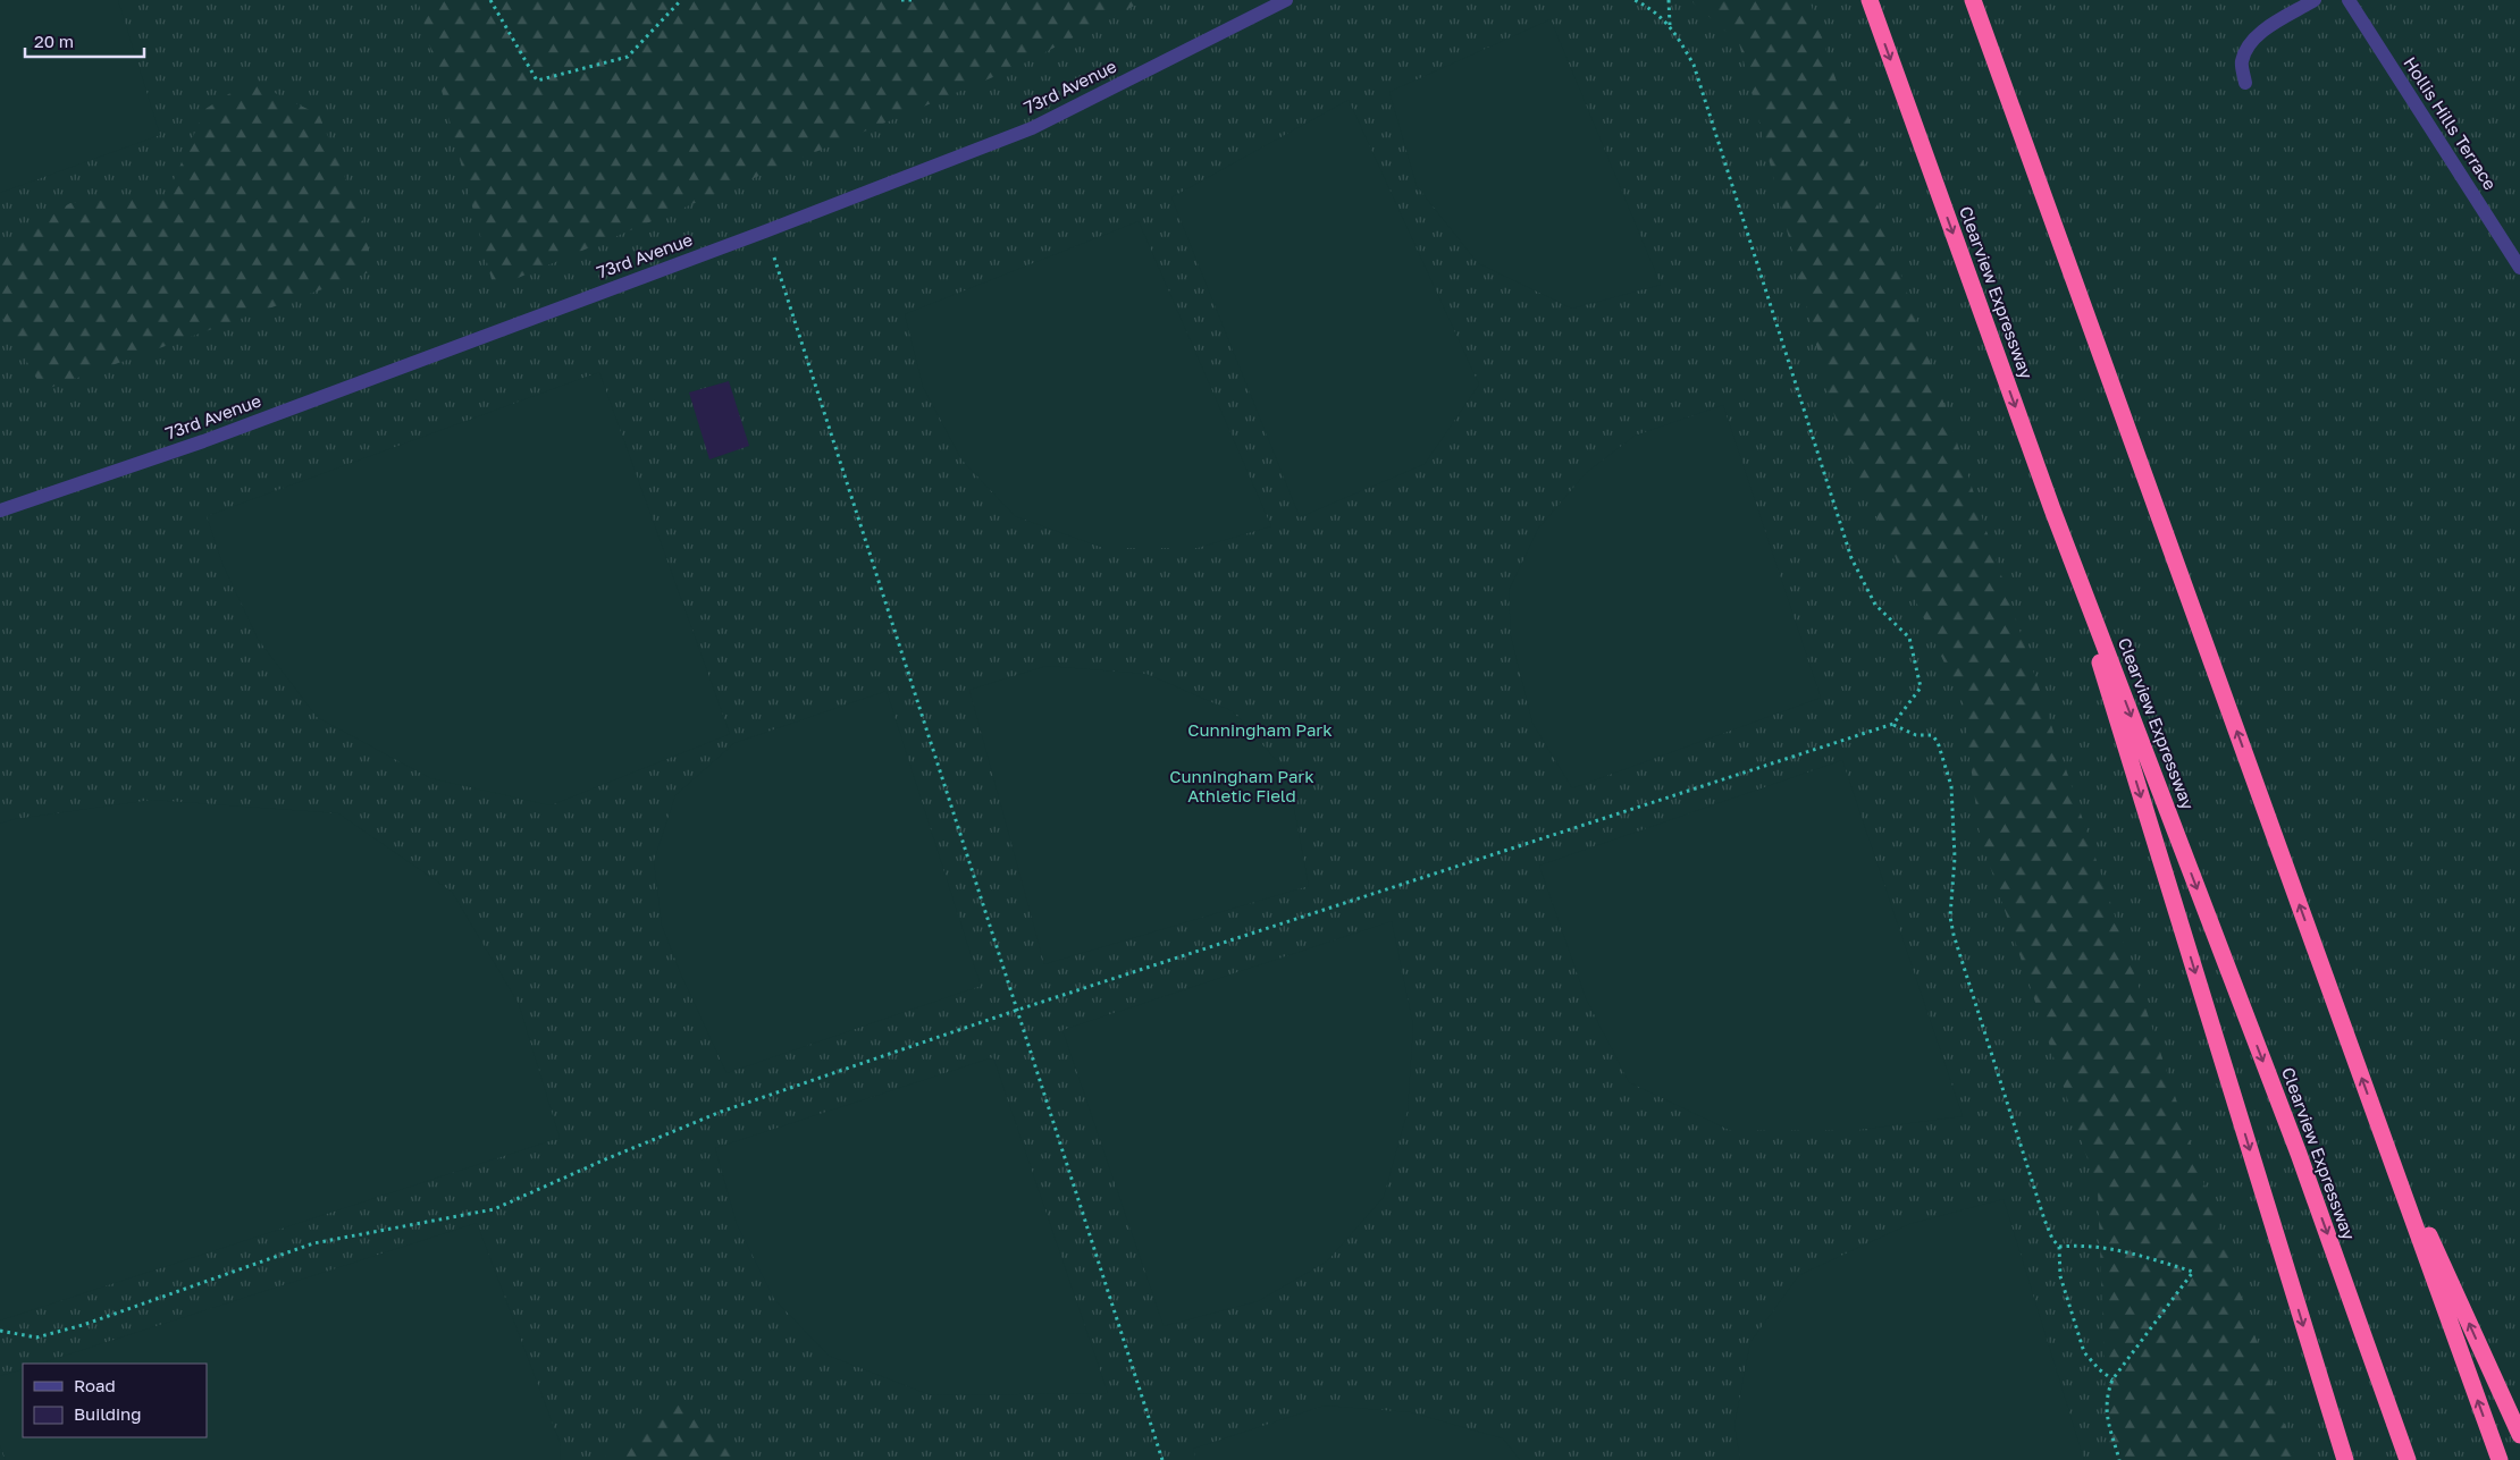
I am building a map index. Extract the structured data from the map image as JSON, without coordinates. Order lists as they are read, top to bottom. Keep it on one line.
{"streets":{"highway":["Clearview Expressway"],"street":["73rd Avenue","Hollis Hills Terrace"]},"parks":["Cunningham Park","Cunningham Park Athletic Field"],"legend":["Road","Building"],"scale_bar":"20 m"}
